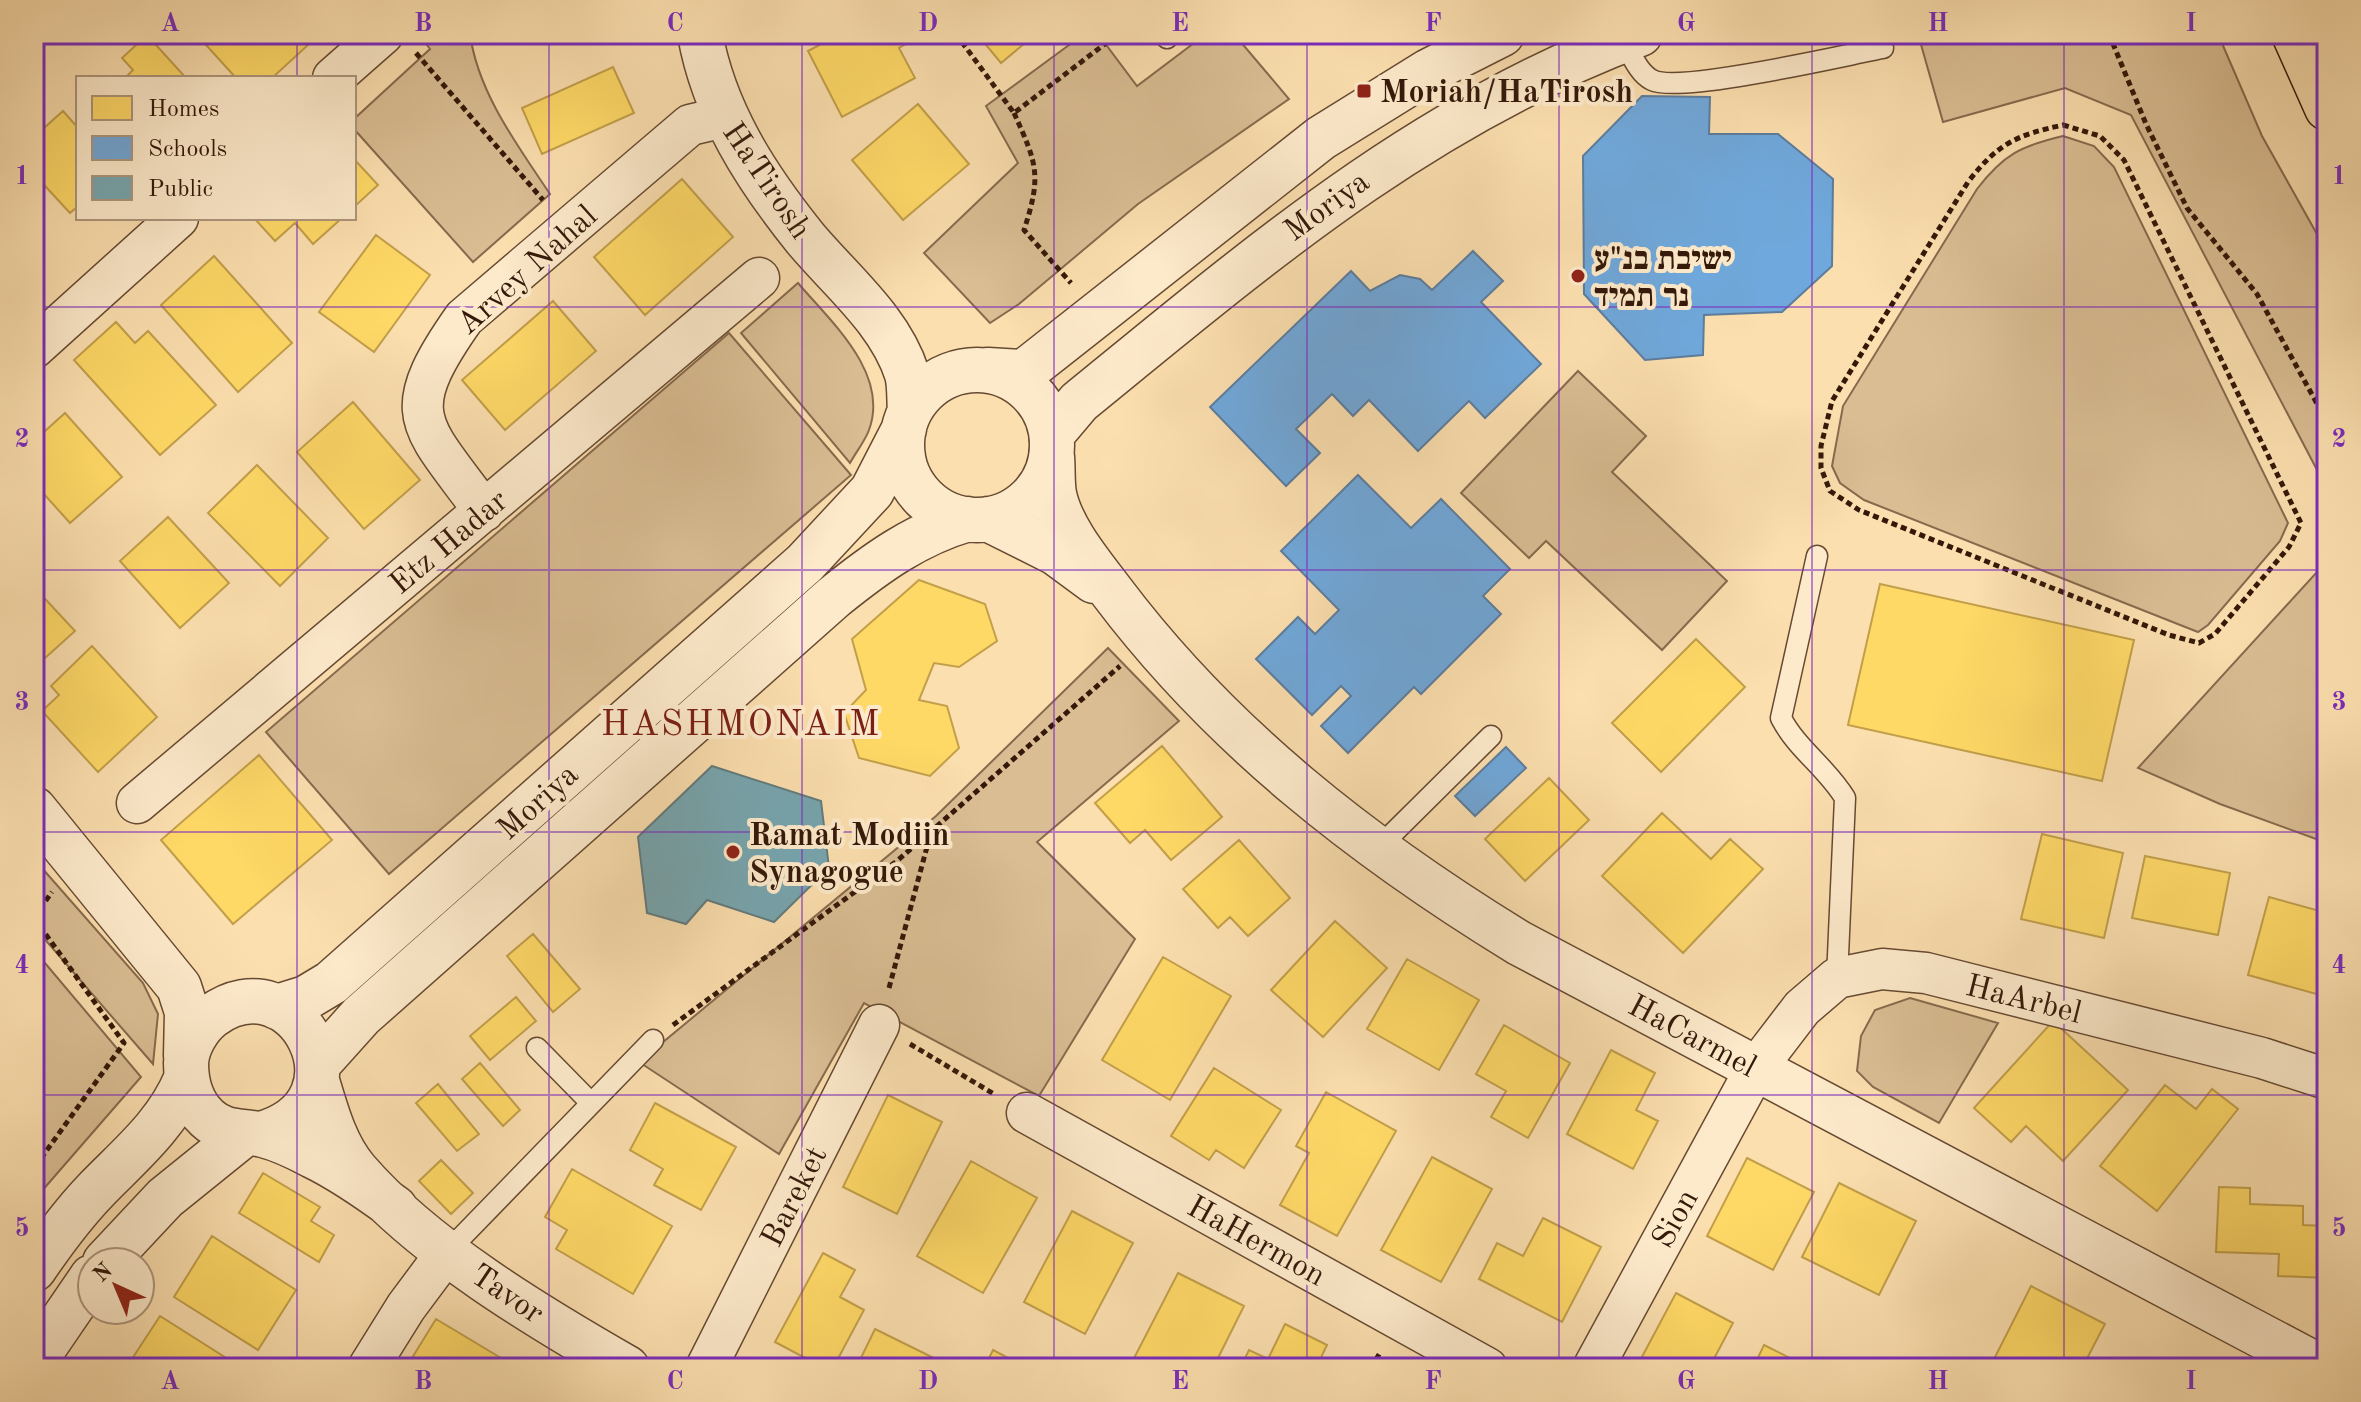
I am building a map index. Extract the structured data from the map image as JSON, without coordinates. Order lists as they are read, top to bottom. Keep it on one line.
{"streets":{"street":["HaTirosh","Moriya","Arvey Nahal","Etz Hadar","HaArbel","HaCarmel","Bareket","Sion","HaHermon","Tavor"]},"crossings":[["HaTirosh","Moriya"],["HaTirosh","Arvey Nahal"],["HaTirosh","HaCarmel"],["Moriya","HaCarmel"],["Moriya","Tavor"],["Arvey Nahal","Etz Hadar"],["HaArbel","HaCarmel"],["HaArbel","Sion"],["HaCarmel","Sion"]],"districts":["HASHMONAIM"],"places":{"transit":["Moriah/HaTirosh"],"other":["ישיבת בנ\"ע נר תמיד","Ramat Modiin Synagogue"]},"legend":["Homes","Schools","Public"],"north":"top left","grid":{"columns":["A","B","C","D","E","F","G","H","I"],"rows":["1","2","3","4","5"]}}
